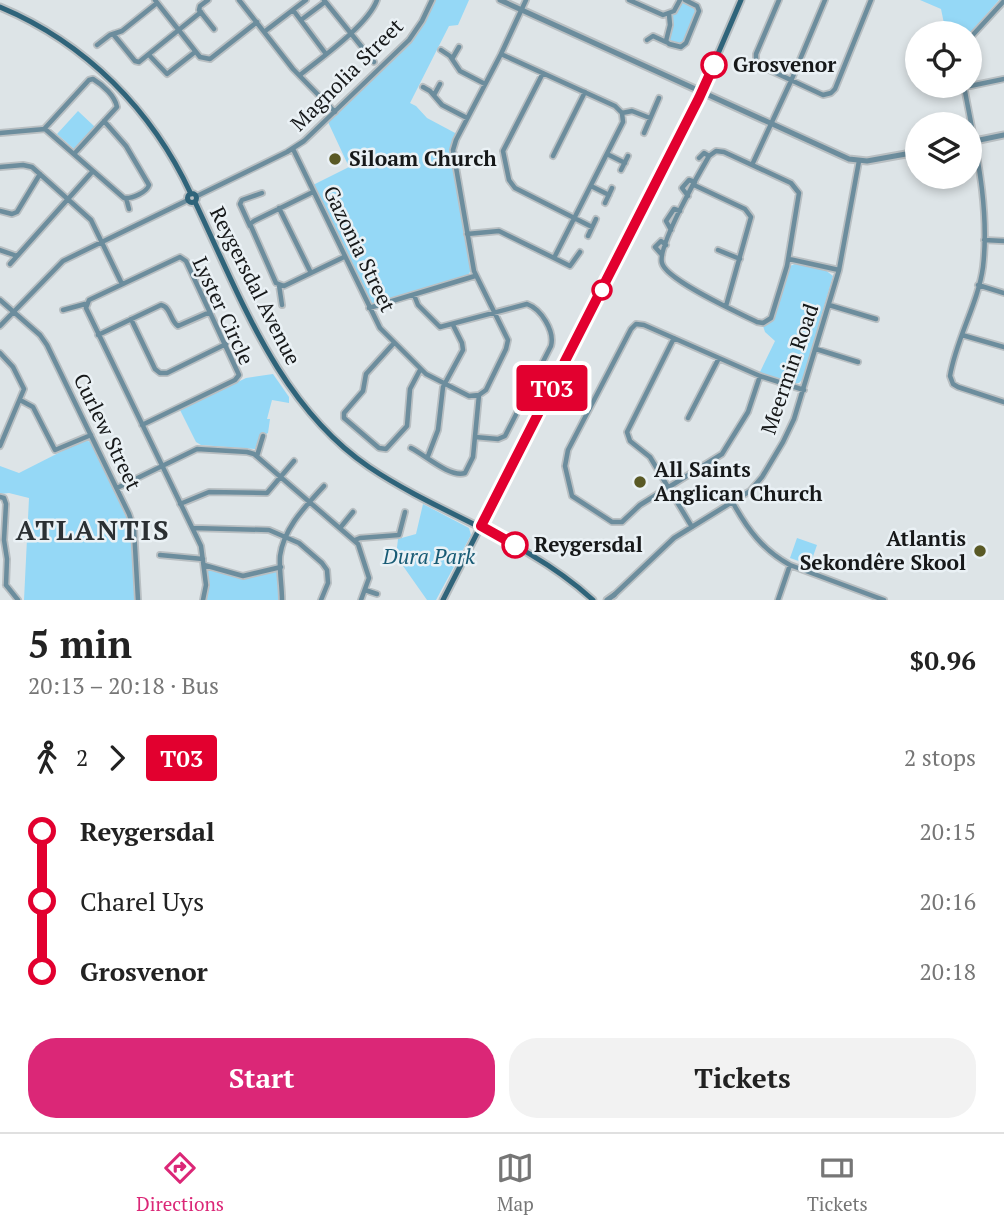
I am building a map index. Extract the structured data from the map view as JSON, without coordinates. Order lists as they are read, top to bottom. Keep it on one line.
{"streets":{"main road":["Reygersdal Avenue"],"street":["Magnolia Street","Gazonia Street","Lyster Circle","Meermin Road","Curlew Street"]},"crossings":[["Magnolia Street","Gazonia Street"],["Magnolia Street","Reygersdal Avenue"],["Magnolia Street","Curlew Street"]],"districts":["ATLANTIS"],"parks":["Dura Park"],"places":["Grosvenor","Siloam Church","All Saints Anglican Church","Reygersdal","Atlantis Sekondêre Skool"],"lines":["bus line T03"],"page":{"on_map":"T03","heading":["5 min","20:13 – 20:18 · Bus","$0.96"],"legs":["2","T03","2 stops"],"list":[{"name":"Reygersdal","value":"20:15"},{"name":"Charel Uys","value":"20:16"},{"name":"Grosvenor","value":"20:18"}],"buttons":["Start","Tickets"],"tabs":["Directions","Map","Tickets"]}}
